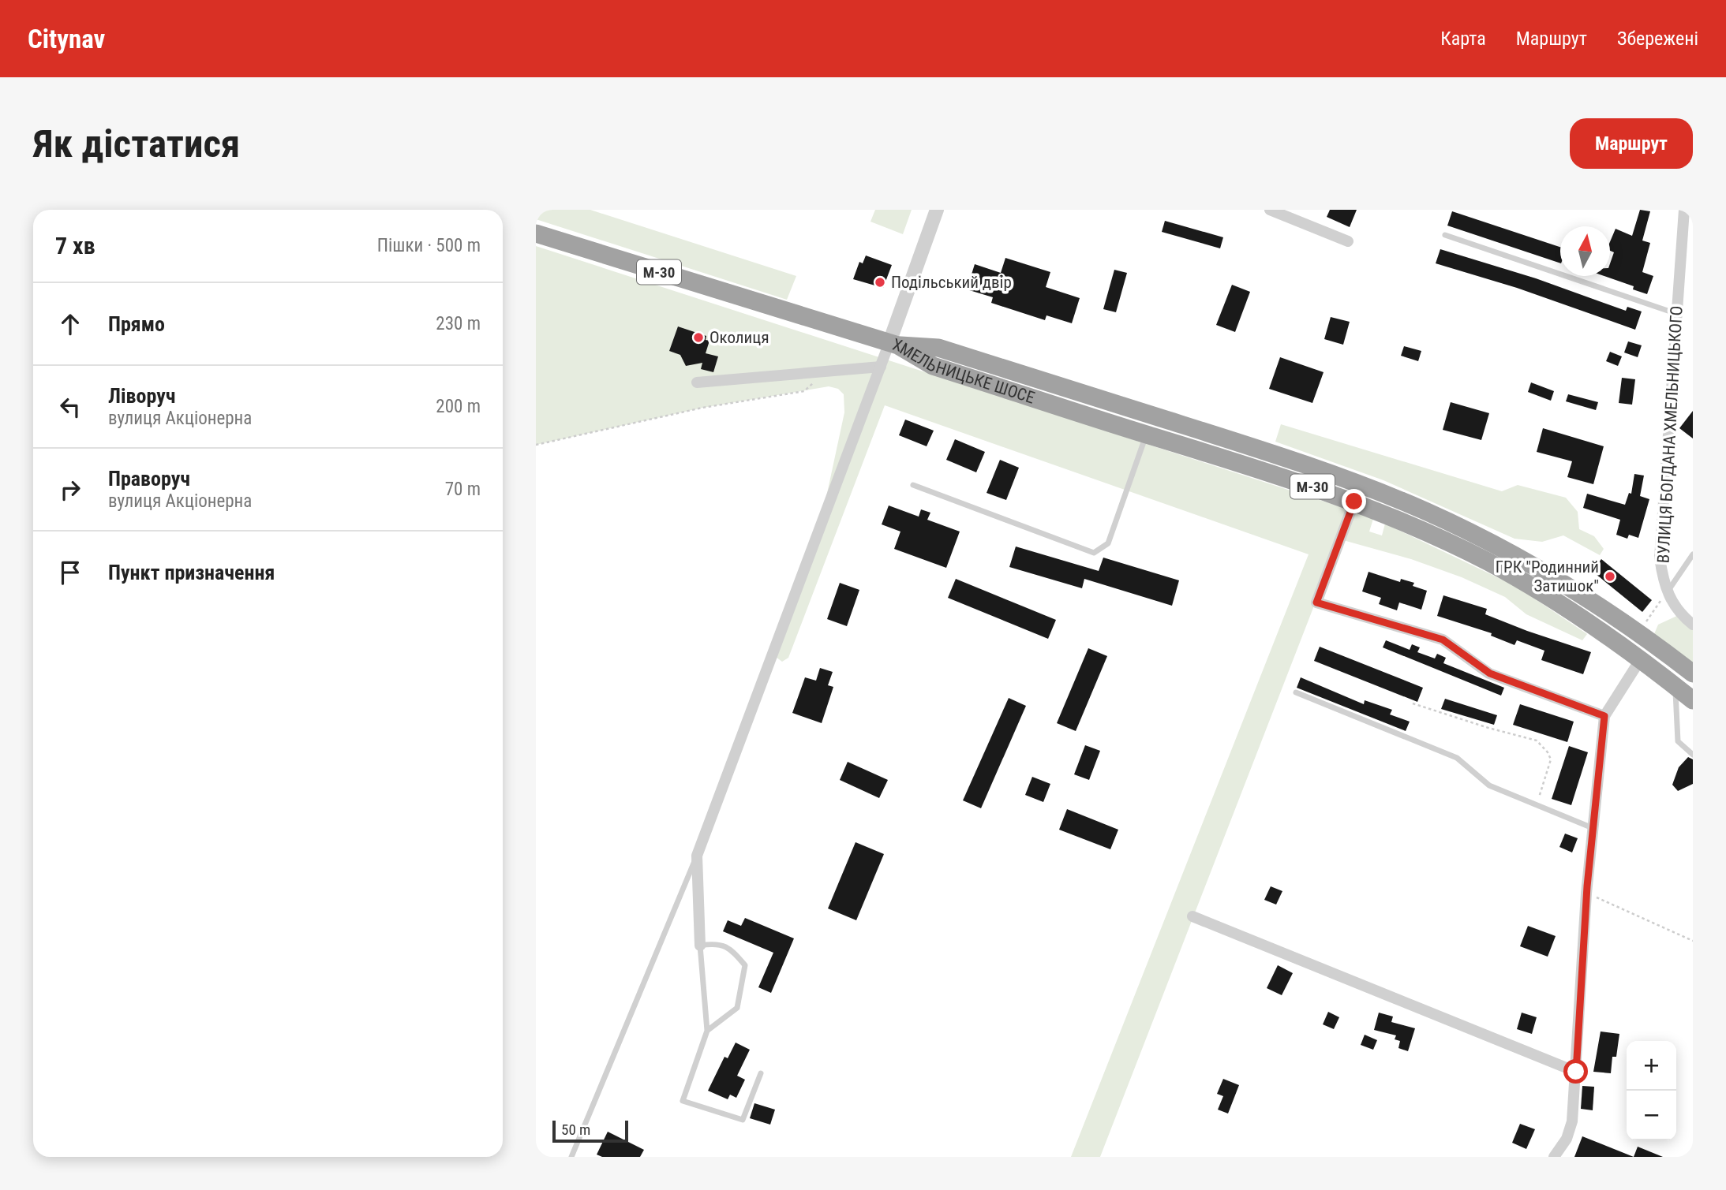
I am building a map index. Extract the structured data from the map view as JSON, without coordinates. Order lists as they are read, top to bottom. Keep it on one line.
{"streets":{"highway":["М-30","ХМЕЛЬНИЦЬКЕ ШОСЕ"],"street":["ВУЛИЦЯ БОГДАНА ХМЕЛЬНИЦЬКОГО"]},"crossings":[["М-30","ХМЕЛЬНИЦЬКЕ ШОСЕ"]],"places":["Подільський двір","Околиця","ГРК \"Родинний Затишок\""],"scale_bar":"50 m","north":"top","page":{"header":"Citynav","nav":["Карта","Маршрут","Збережені"],"buttons":"Маршрут","title":"Як дістатися","heading":["7 хв","Пішки · 500 m"],"list":[["Прямо","230 m"],["Ліворуч","вулиця Акціонерна","200 m"],["Праворуч","вулиця Акціонерна","70 m"],"Пункт призначення"],"map_buttons":["+","−"],"scale":"50 m"}}
